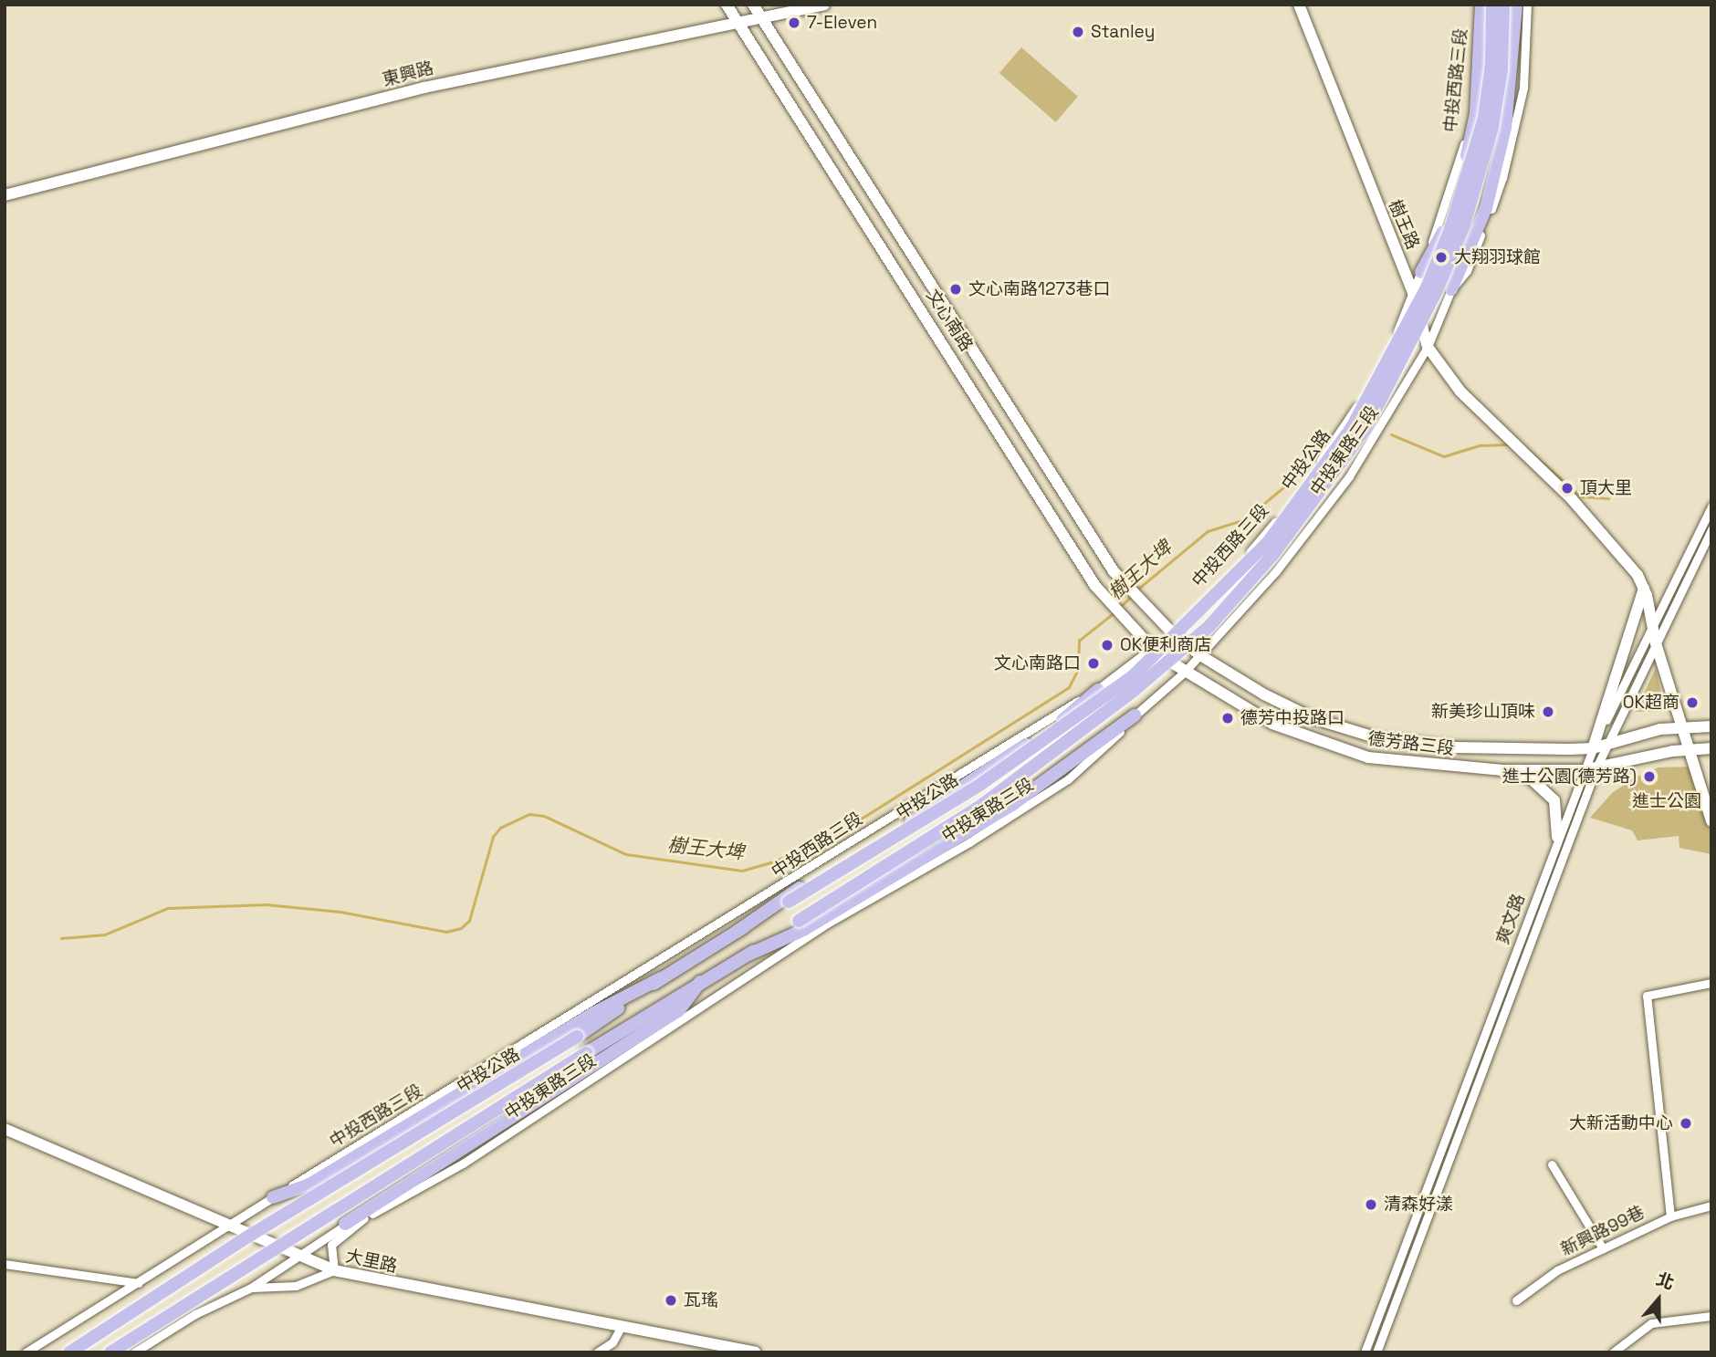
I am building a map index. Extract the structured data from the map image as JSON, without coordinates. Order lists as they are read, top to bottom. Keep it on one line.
{"streets":{"main road":["中投公路"],"street":["東興路","中投西路三段","樹王路","文心南路","中投東路三段","德芳路三段","爽文路","新興路99巷","大里路"]},"crossings":[["東興路","文心南路"],["中投西路三段","樹王路"],["中投西路三段","文心南路"],["中投西路三段","德芳路三段"],["中投西路三段","大里路"],["樹王路","中投東路三段"],["文心南路","德芳路三段"],["中投東路三段","德芳路三段"],["中投東路三段","大里路"],["德芳路三段","爽文路"]],"water":["樹王大埤"],"parks":["進士公園"],"places":["7-Eleven","Stanley","大翔羽球館","文心南路1273巷口","頂大里","OK便利商店","文心南路口","OK超商","新美珍山頂味","德芳中投路口","進士公園(德芳路)","大新活動中心","清森好漾","瓦瑤"],"north":"top"}
